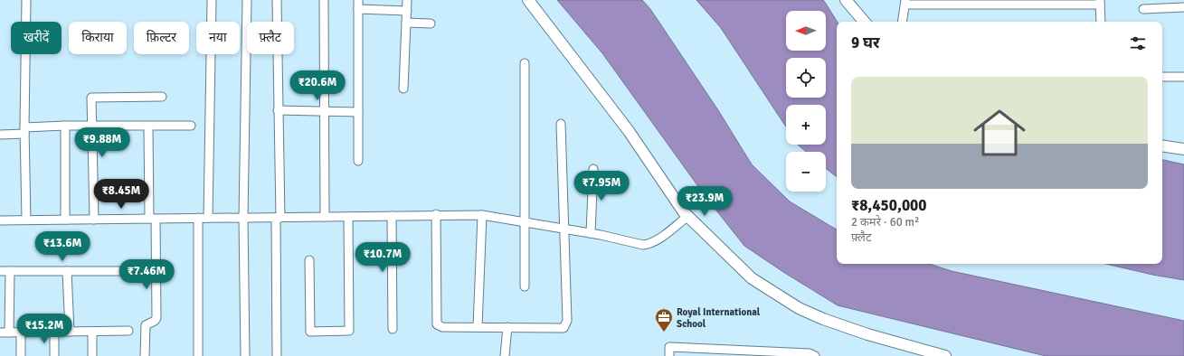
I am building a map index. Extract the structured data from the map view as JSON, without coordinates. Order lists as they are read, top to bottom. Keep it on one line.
{"places":{"office":["Royal International School"]},"north":"left","page":{"map_buttons":["+","−"],"chip":["खरीदें","किराया","फ़िल्टर","नया","फ़्लैट"],"heading":"9 घर","list":[{"name":"₹8,450,000","note":"2 कमरे · 60 m² · फ़्लैट"}],"price":["₹20.6M","₹9.88M","₹7.95M","₹8.45M","₹23.9M","₹13.6M","₹10.7M","₹7.46M","₹15.2M"]}}
